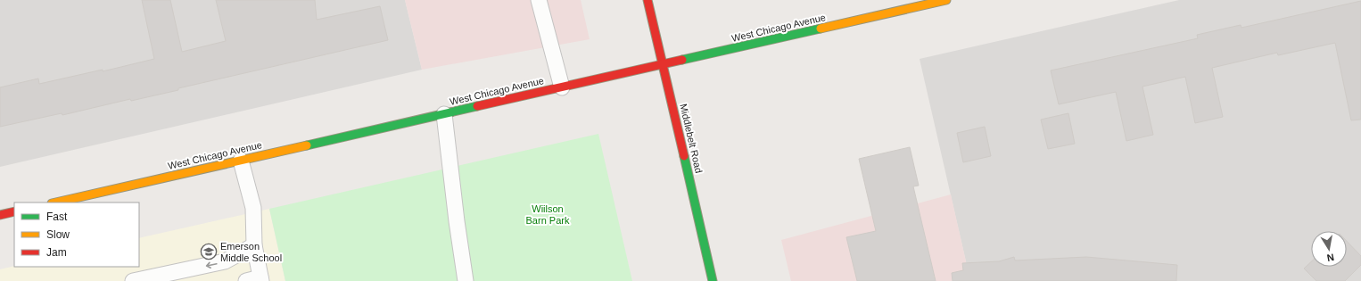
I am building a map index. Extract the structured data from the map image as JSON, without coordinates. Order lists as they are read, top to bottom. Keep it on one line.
{"streets":{"street":["West Chicago Avenue","Middlebelt Road"]},"crossings":[["West Chicago Avenue","Middlebelt Road"]],"parks":["Wiilson Barn Park"],"places":{"school or university":["Emerson Middle School"]},"legend":["Fast","Slow","Jam"],"north":"bottom"}
